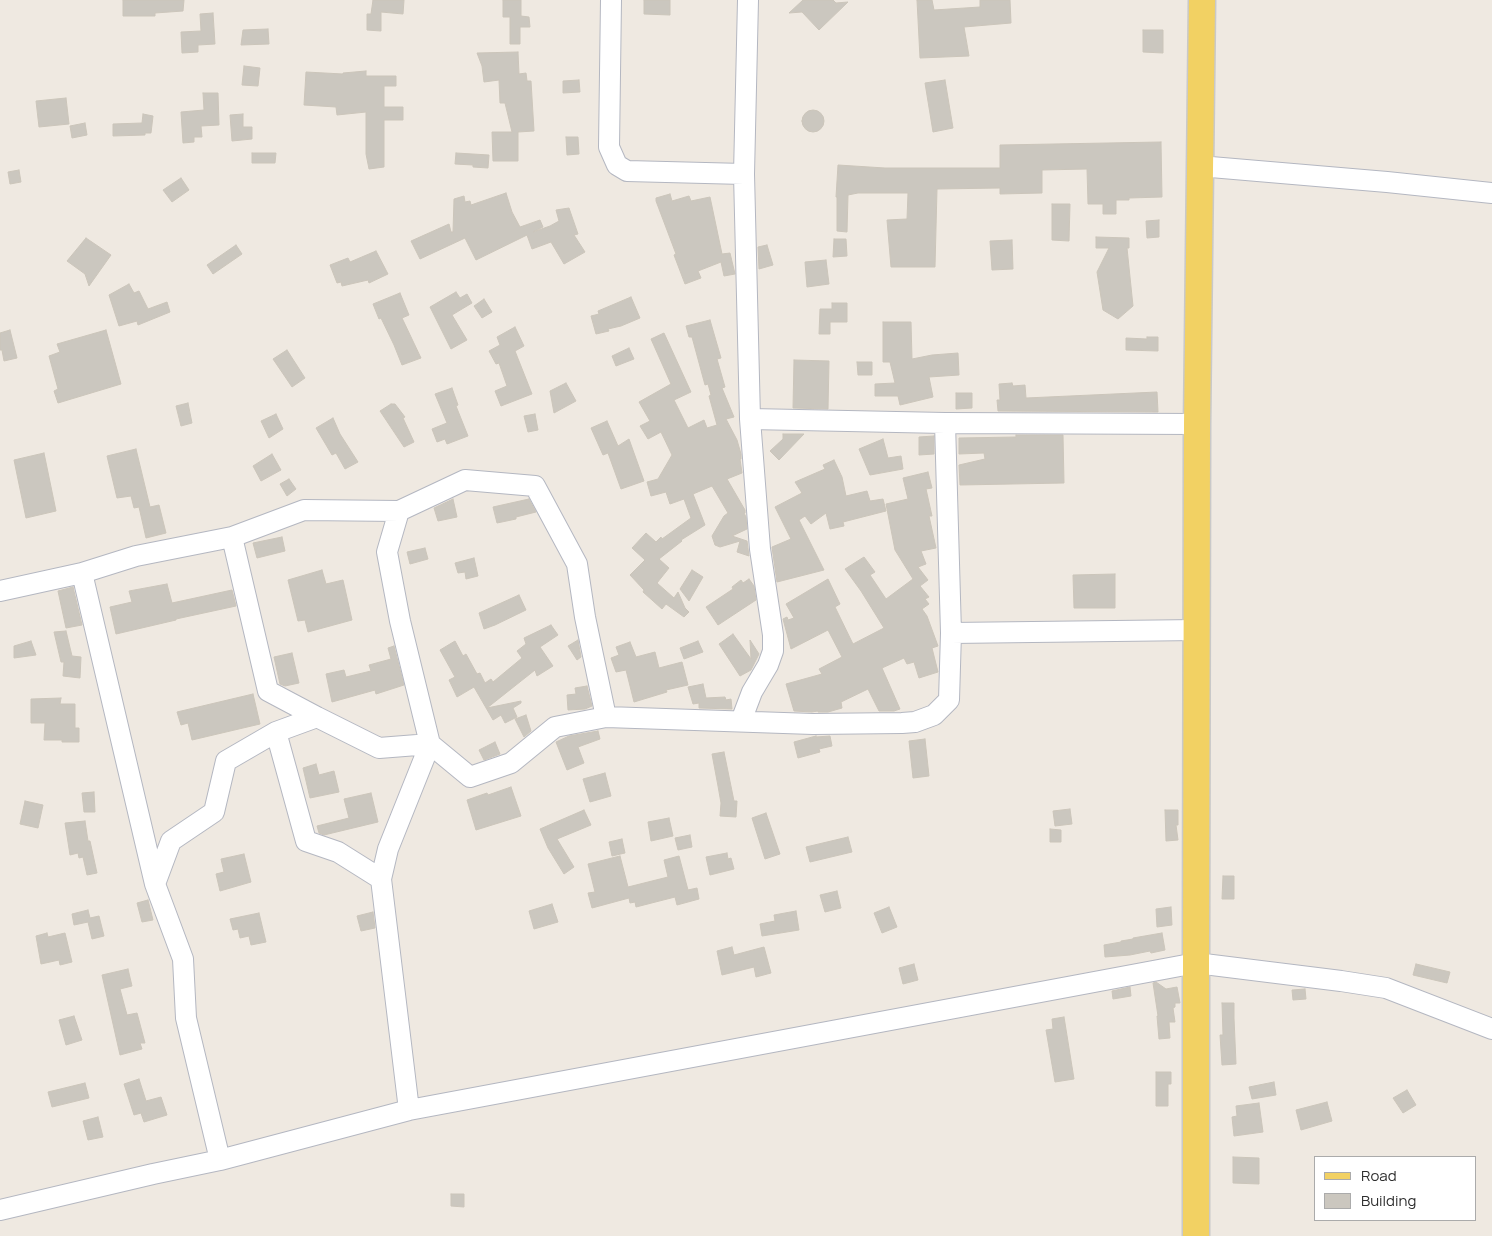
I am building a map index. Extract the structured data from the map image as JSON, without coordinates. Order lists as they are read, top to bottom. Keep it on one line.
{"legend":["Road","Building"]}
